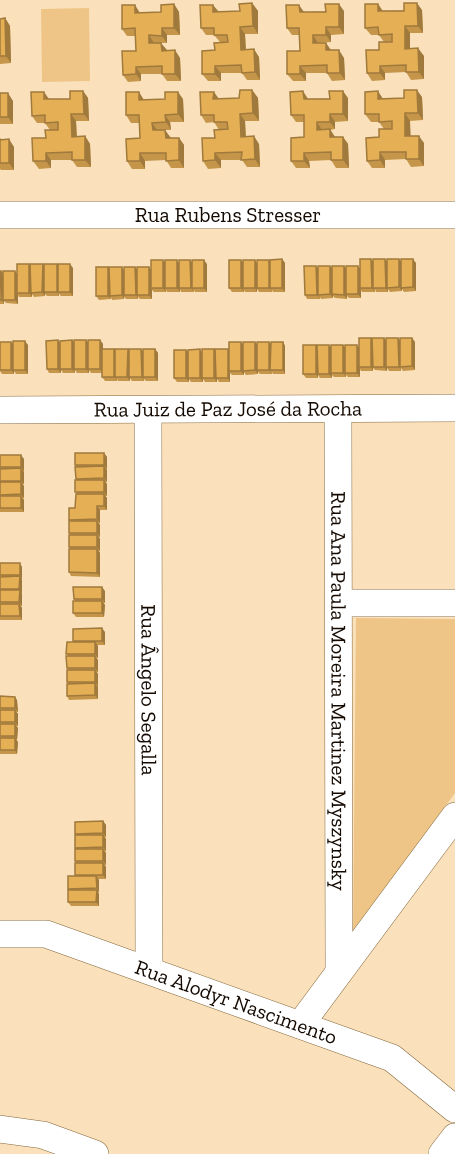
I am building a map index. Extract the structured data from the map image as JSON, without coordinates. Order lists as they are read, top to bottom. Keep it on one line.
{"streets":{"street":["Rua Rubens Stresser","Rua Juiz de Paz José da Rocha","Rua Ângelo Segalla","Rua Ana Paula Moreira Martinez Myszynsky","Rua Alodyr Nascimento"]},"crossings":[["Rua Juiz de Paz José da Rocha","Rua Ângelo Segalla"],["Rua Juiz de Paz José da Rocha","Rua Ana Paula Moreira Martinez Myszynsky"],["Rua Ângelo Segalla","Rua Alodyr Nascimento"]]}
